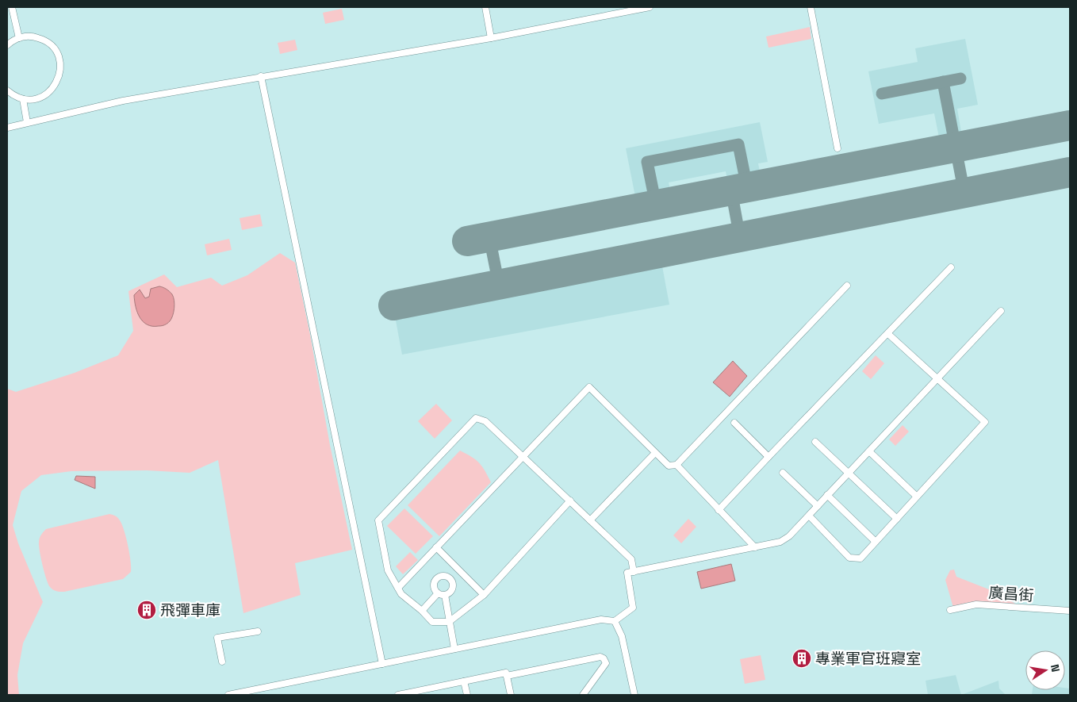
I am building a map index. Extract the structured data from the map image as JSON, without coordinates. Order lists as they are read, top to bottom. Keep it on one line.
{"streets":{"street":["廣昌街"]},"places":{"building":["飛彈車庫","專業軍官班寢室"]},"north":"right"}
